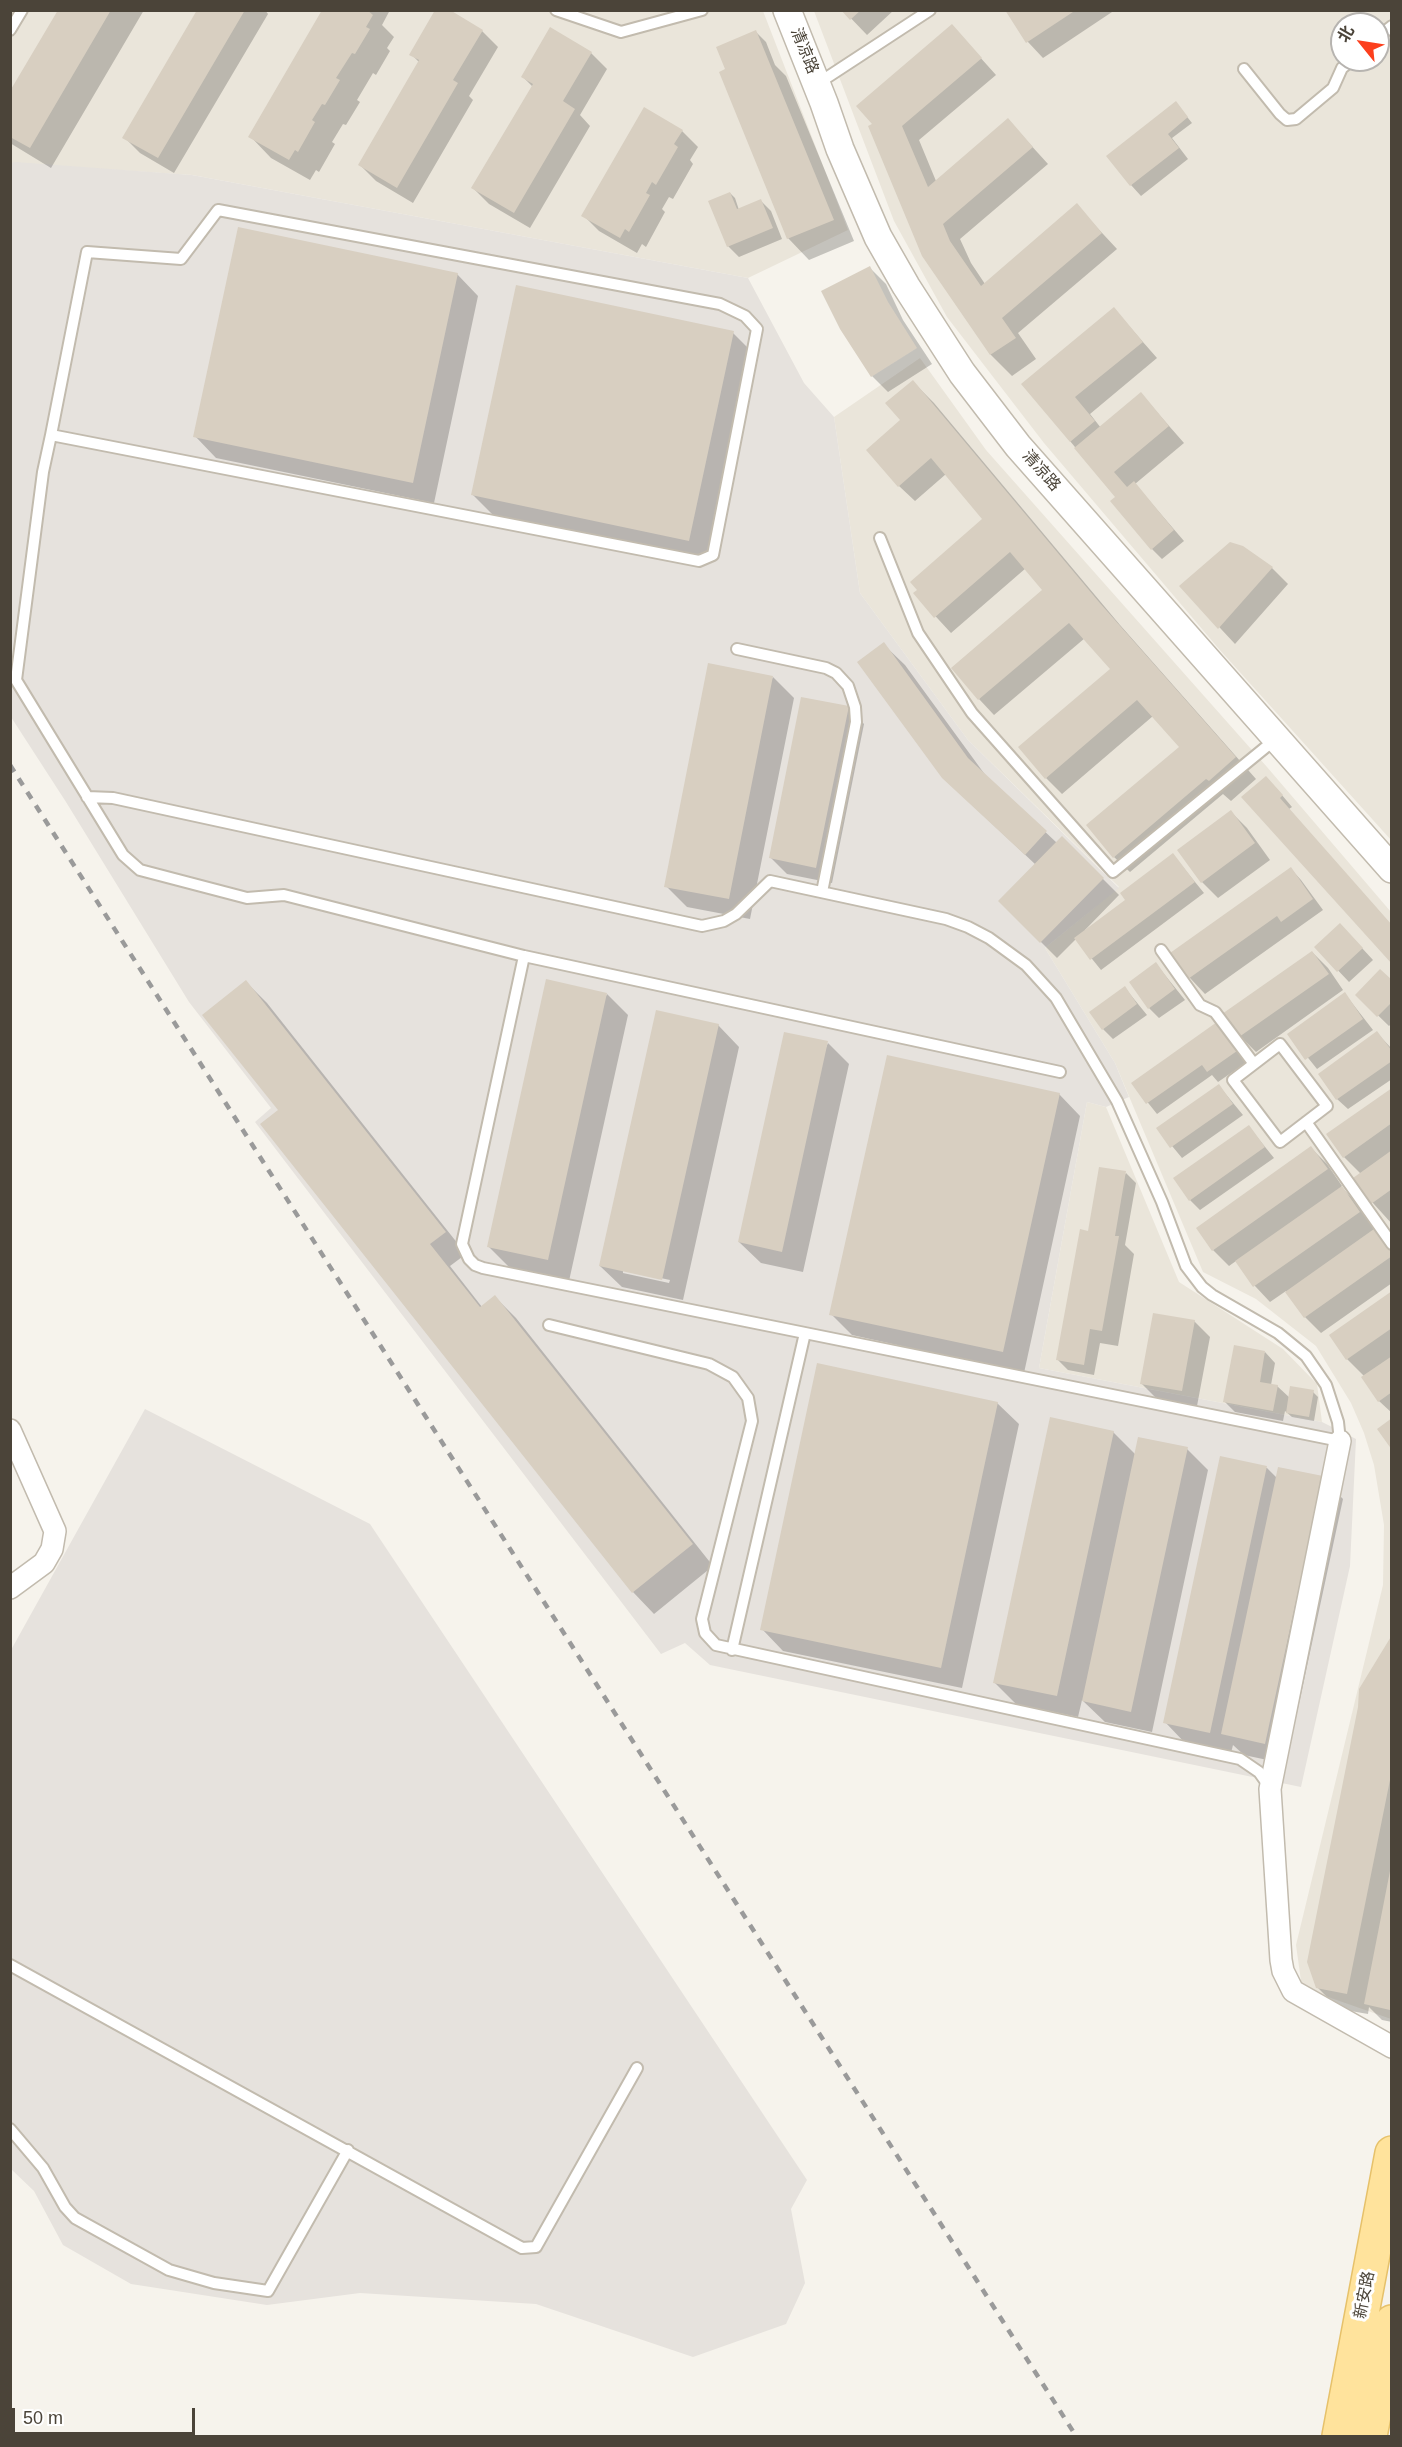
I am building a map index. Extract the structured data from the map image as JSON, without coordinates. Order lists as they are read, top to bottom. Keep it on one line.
{"streets":{"main road":["新安路"],"street":["清凉路"]},"scale_bar":"50 m","north":"top left"}
